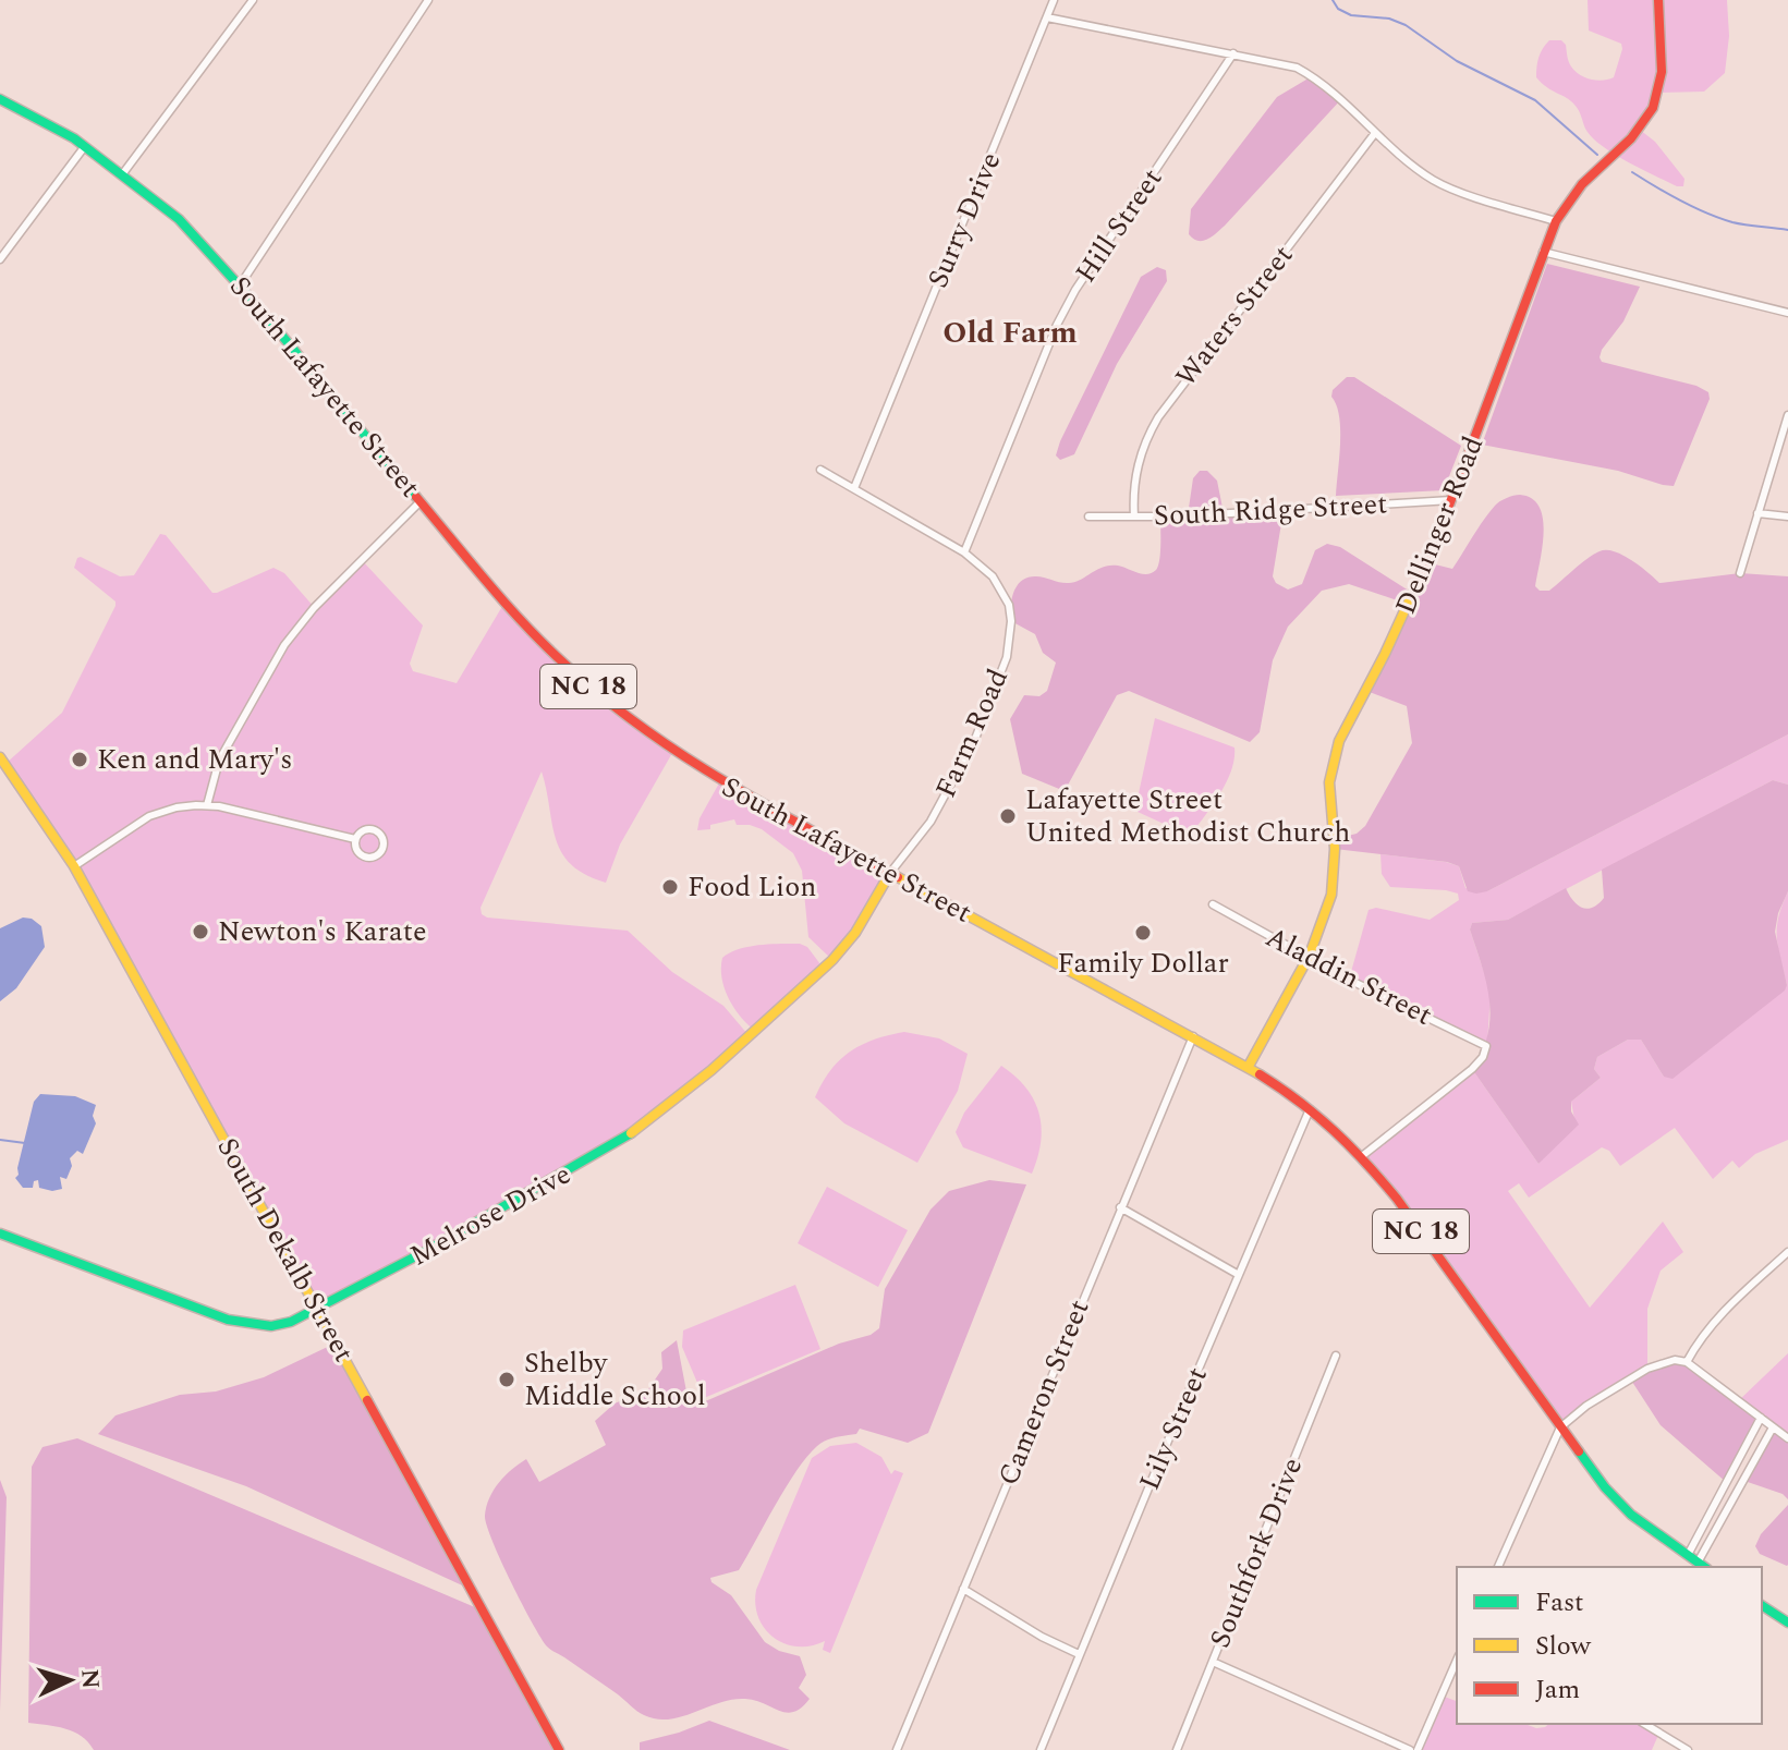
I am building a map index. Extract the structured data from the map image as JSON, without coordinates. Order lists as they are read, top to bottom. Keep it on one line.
{"streets":{"main road":["South Lafayette Street","Dellinger Road","NC 18","Melrose Drive","South Dekalb Street"],"street":["Surry Drive","Hill Street","Waters Street","South Ridge Street","Farm Road","Aladdin Street","Cameron Street","Lily Street","Southfork Drive"]},"crossings":[["Surry Drive","Farm Road"],["Hill Street","Farm Road"],["Waters Street","South Ridge Street"],["South Lafayette Street","Dellinger Road"],["South Lafayette Street","Farm Road"],["South Lafayette Street","Aladdin Street"],["South Lafayette Street","Melrose Drive"],["South Lafayette Street","Cameron Street"],["South Lafayette Street","Lily Street"],["South Ridge Street","Dellinger Road"],["Dellinger Road","Aladdin Street"],["Farm Road","Melrose Drive"],["Melrose Drive","South Dekalb Street"]],"districts":["Old Farm"],"places":["Ken and Mary's","Lafayette Street United Methodist Church","Food Lion","Newton's Karate","Family Dollar","Shelby Middle School"],"legend":["Fast","Slow","Jam"],"north":"right"}
